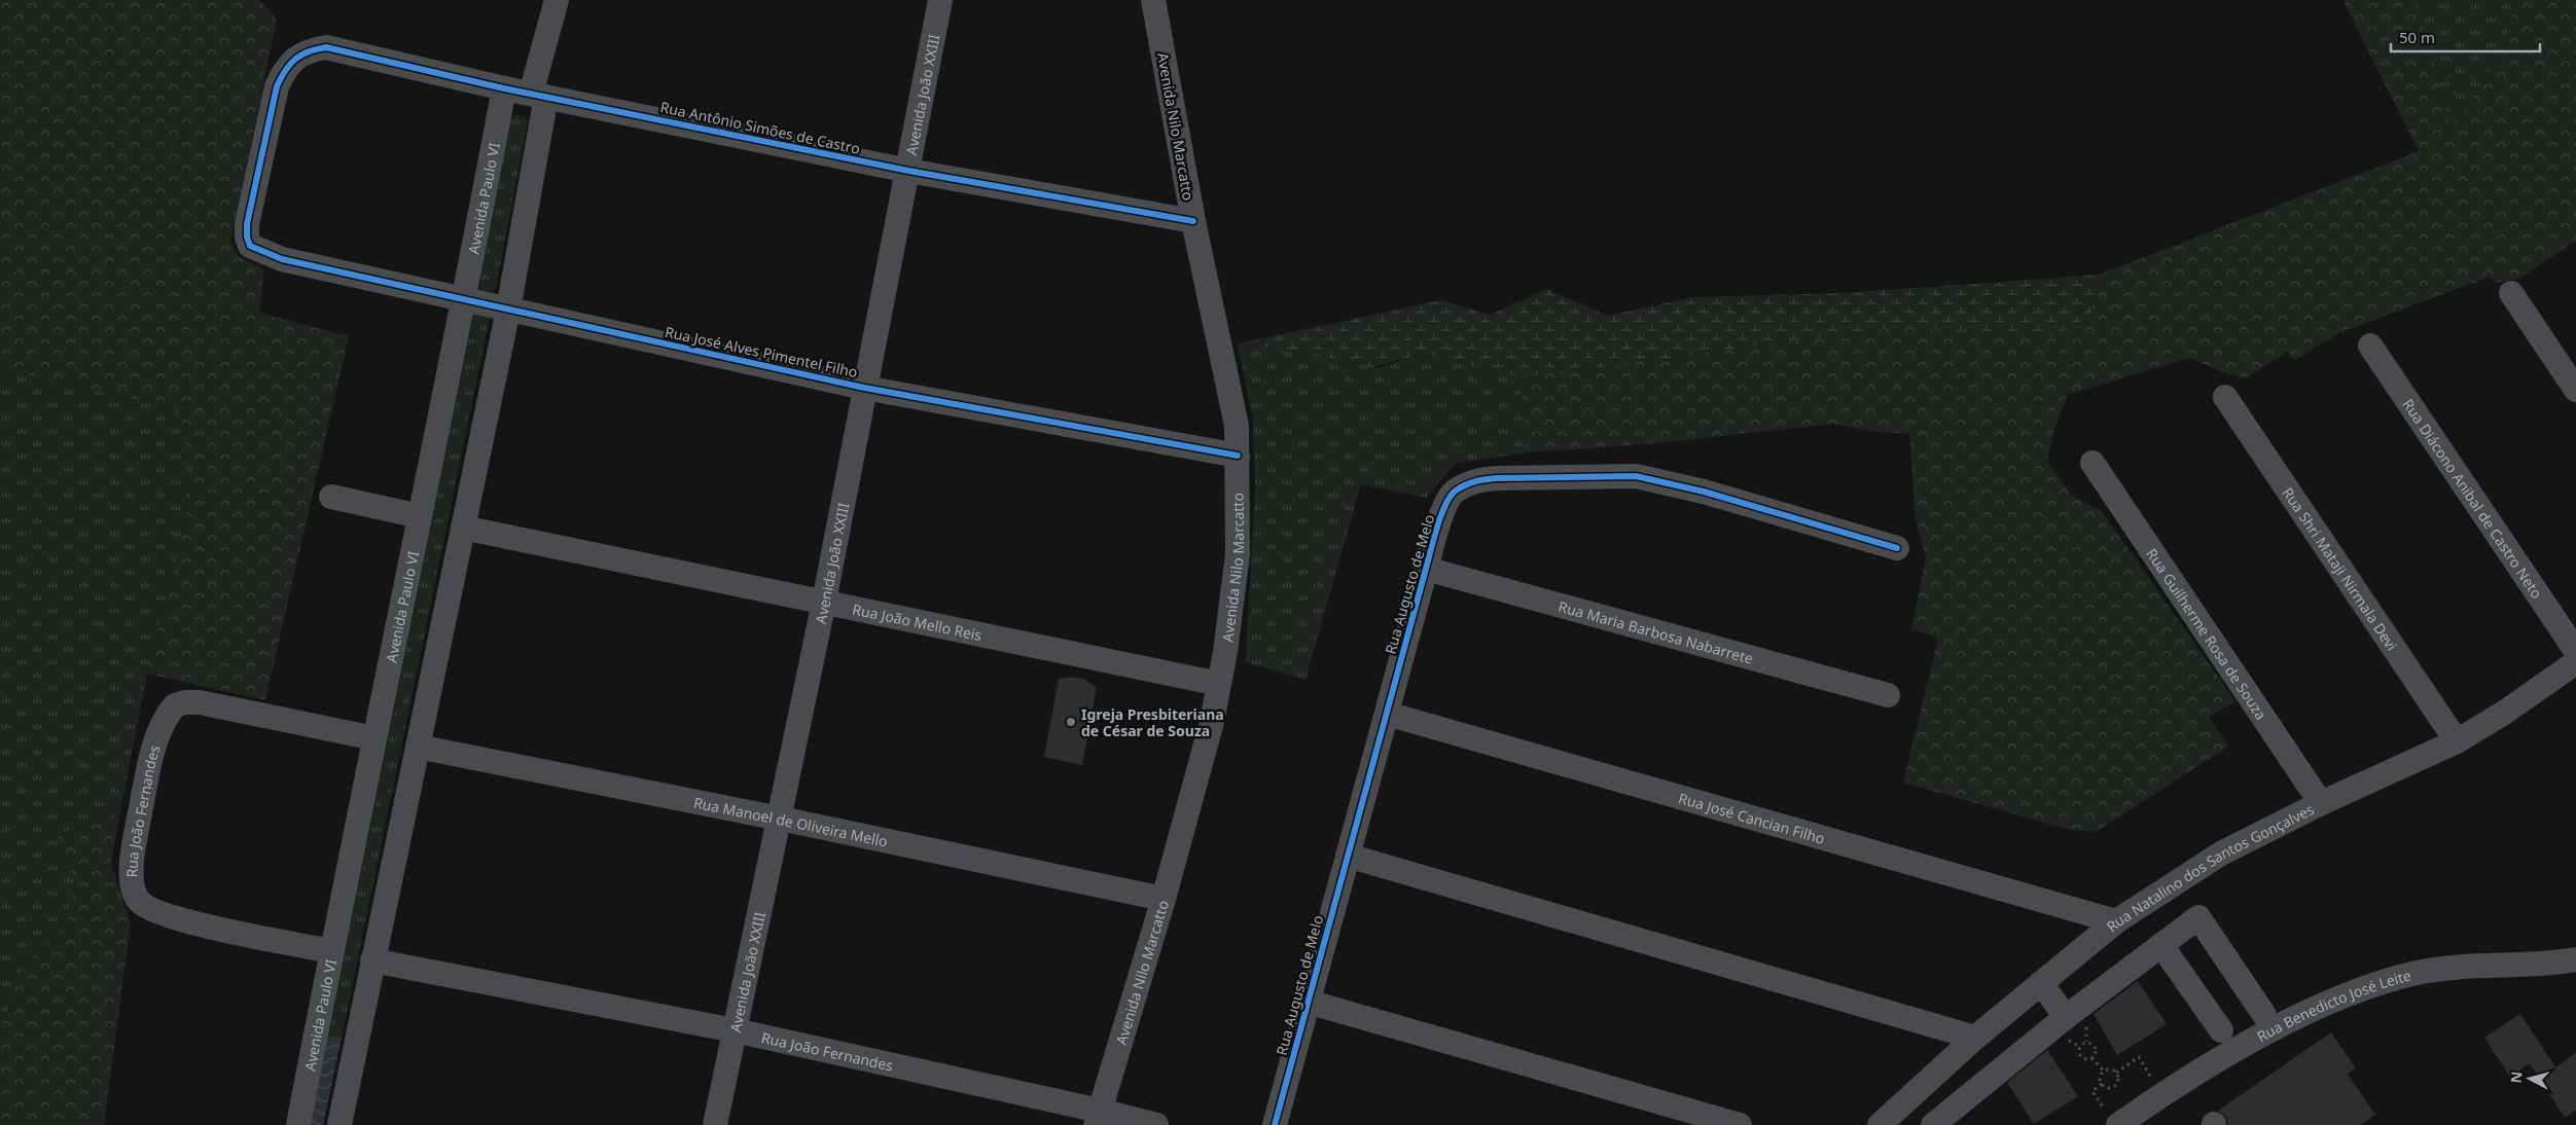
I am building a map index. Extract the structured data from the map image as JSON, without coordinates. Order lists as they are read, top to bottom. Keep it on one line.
{"streets":{"street":["Avenida João XXIII","Avenida Nilo Marcatto","Rua Antônio Simões de Castro","Avenida Paulo VI","Rua José Alves Pimentel Filho","Rua Diácono Anibal de Castro Neto","Rua Shri Mataji Nirmala Devi","Rua Augusto de Melo","Rua João Mello Reis","Rua Maria Barbosa Nabarrete","Rua Guilherme Rosa de Souza","Rua João Fernandes","Rua José Cancian Filho","Rua Manoel de Oliveira Mello","Rua Natalino dos Santos Gonçalves","Rua Benedicto José Leite"]},"crossings":[["Avenida João XXIII","Rua Antônio Simões de Castro"],["Avenida João XXIII","Rua José Alves Pimentel Filho"],["Avenida João XXIII","Rua João Mello Reis"],["Avenida João XXIII","Rua João Fernandes"],["Avenida João XXIII","Rua Manoel de Oliveira Mello"],["Avenida Nilo Marcatto","Rua Antônio Simões de Castro"],["Avenida Nilo Marcatto","Rua José Alves Pimentel Filho"],["Avenida Nilo Marcatto","Rua João Mello Reis"],["Avenida Nilo Marcatto","Rua João Fernandes"],["Avenida Nilo Marcatto","Rua Manoel de Oliveira Mello"],["Rua Antônio Simões de Castro","Avenida Paulo VI"],["Rua Antônio Simões de Castro","Rua José Alves Pimentel Filho"],["Avenida Paulo VI","Rua José Alves Pimentel Filho"],["Avenida Paulo VI","Rua João Fernandes"],["Rua Shri Mataji Nirmala Devi","Rua Natalino dos Santos Gonçalves"],["Rua Augusto de Melo","Rua Maria Barbosa Nabarrete"],["Rua Augusto de Melo","Rua José Cancian Filho"],["Rua Guilherme Rosa de Souza","Rua Natalino dos Santos Gonçalves"],["Rua José Cancian Filho","Rua Natalino dos Santos Gonçalves"]],"places":["Igreja Presbiteriana de César de Souza"],"scale_bar":"50 m","north":"left"}
